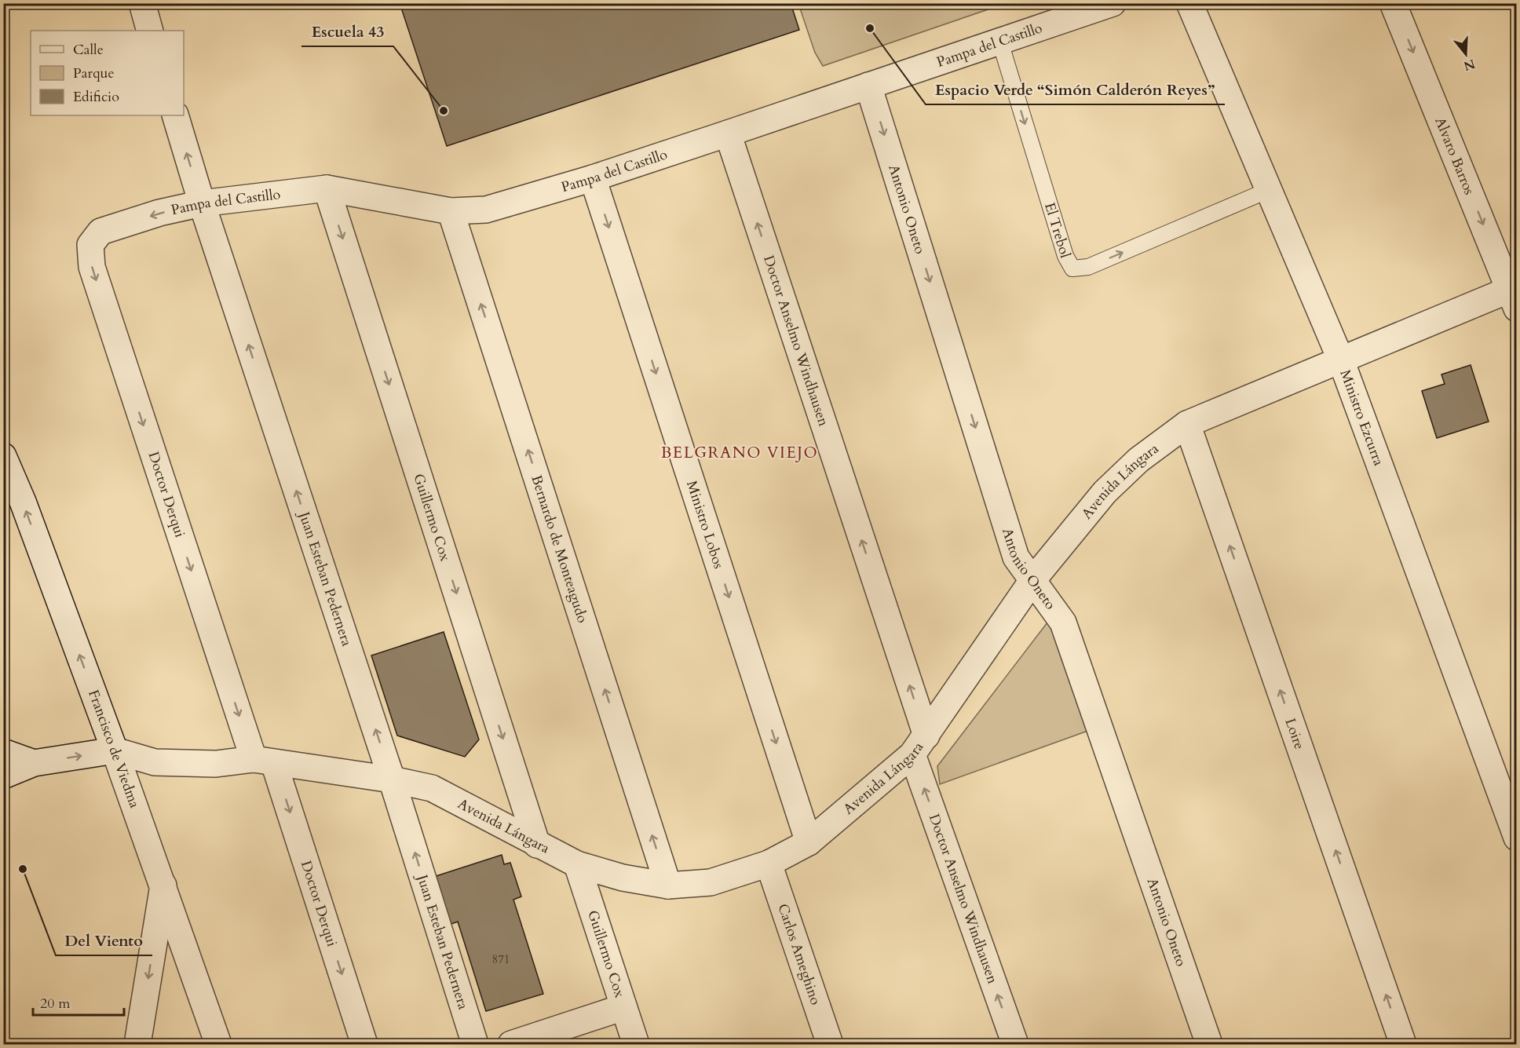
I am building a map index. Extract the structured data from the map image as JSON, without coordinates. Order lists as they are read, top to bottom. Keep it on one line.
{"streets":{"street":["Pampa del Castillo","Alvaro Barros","Antonio Oneto","Doctor Anselmo Windhausen","Ministro Ezcurra","Avenida Lángara","Doctor Derqui","Guillermo Cox","Ministro Lobos","Bernardo de Monteagudo","Juan Esteban Pedernera","Loire","Francisco de Viedma","Carlos Ameghino"],"lane":["El Trebol"]},"crossings":[["Pampa del Castillo","Antonio Oneto"],["Pampa del Castillo","El Trebol"],["Pampa del Castillo","Doctor Anselmo Windhausen"],["Pampa del Castillo","Doctor Derqui"],["Pampa del Castillo","Guillermo Cox"],["Pampa del Castillo","Ministro Lobos"],["Pampa del Castillo","Bernardo de Monteagudo"],["Pampa del Castillo","Juan Esteban Pedernera"],["Alvaro Barros","Avenida Lángara"],["Antonio Oneto","Avenida Lángara"],["El Trebol","Ministro Ezcurra"],["Doctor Anselmo Windhausen","Avenida Lángara"],["Ministro Ezcurra","Avenida Lángara"],["Avenida Lángara","Doctor Derqui"],["Avenida Lángara","Guillermo Cox"],["Avenida Lángara","Ministro Lobos"],["Avenida Lángara","Bernardo de Monteagudo"],["Avenida Lángara","Juan Esteban Pedernera"],["Avenida Lángara","Loire"],["Avenida Lángara","Francisco de Viedma"],["Avenida Lángara","Carlos Ameghino"]],"one_way":["Alvaro Barros","Antonio Oneto","Doctor Anselmo Windhausen","Doctor Derqui","Guillermo Cox","Ministro Lobos","Bernardo de Monteagudo","Juan Esteban Pedernera","Loire","Francisco de Viedma"],"districts":["BELGRANO VIEJO"],"places":["Espacio Verde “Simón Calderón Reyes”","Escuela 43","Del Viento"],"house_numbers":["871"],"legend":["Calle","Parque","Edificio"],"scale_bar":"20 m","north":"bottom"}
